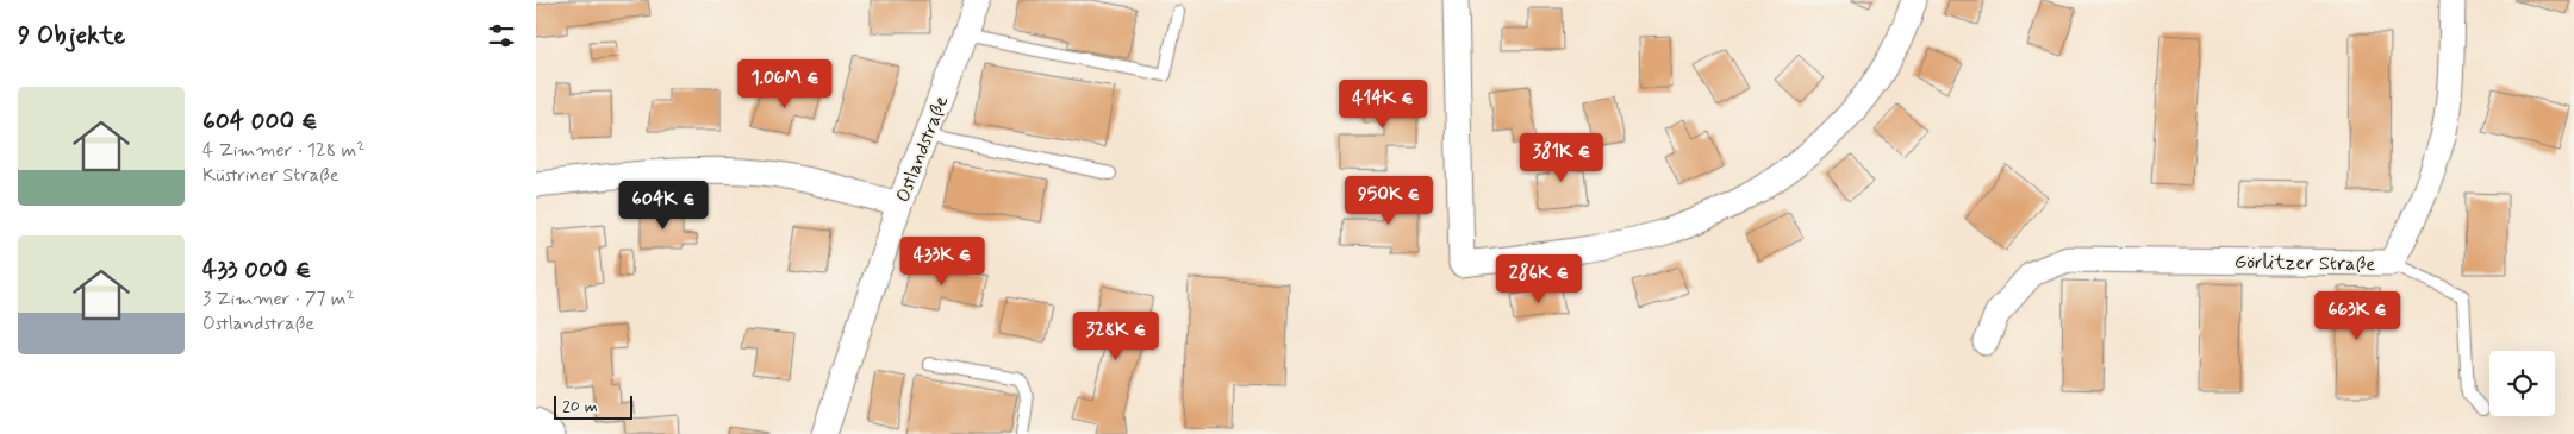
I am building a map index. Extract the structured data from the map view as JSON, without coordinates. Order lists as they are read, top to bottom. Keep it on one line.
{"streets":{"street":["Ostlandstraße","Görlitzer Straße"]},"scale_bar":"20 m","page":{"heading":"9 Objekte","price":["1.06M €","414K €","381K €","950K €","604K €","433K €","286K €","663K €","328K €"],"list":[{"name":"604 000 €","note":"4 Zimmer · 128 m² · Küstriner Straße"},{"name":"433 000 €","note":"3 Zimmer · 77 m² · Ostlandstraße"}],"scale":"20 m"}}
